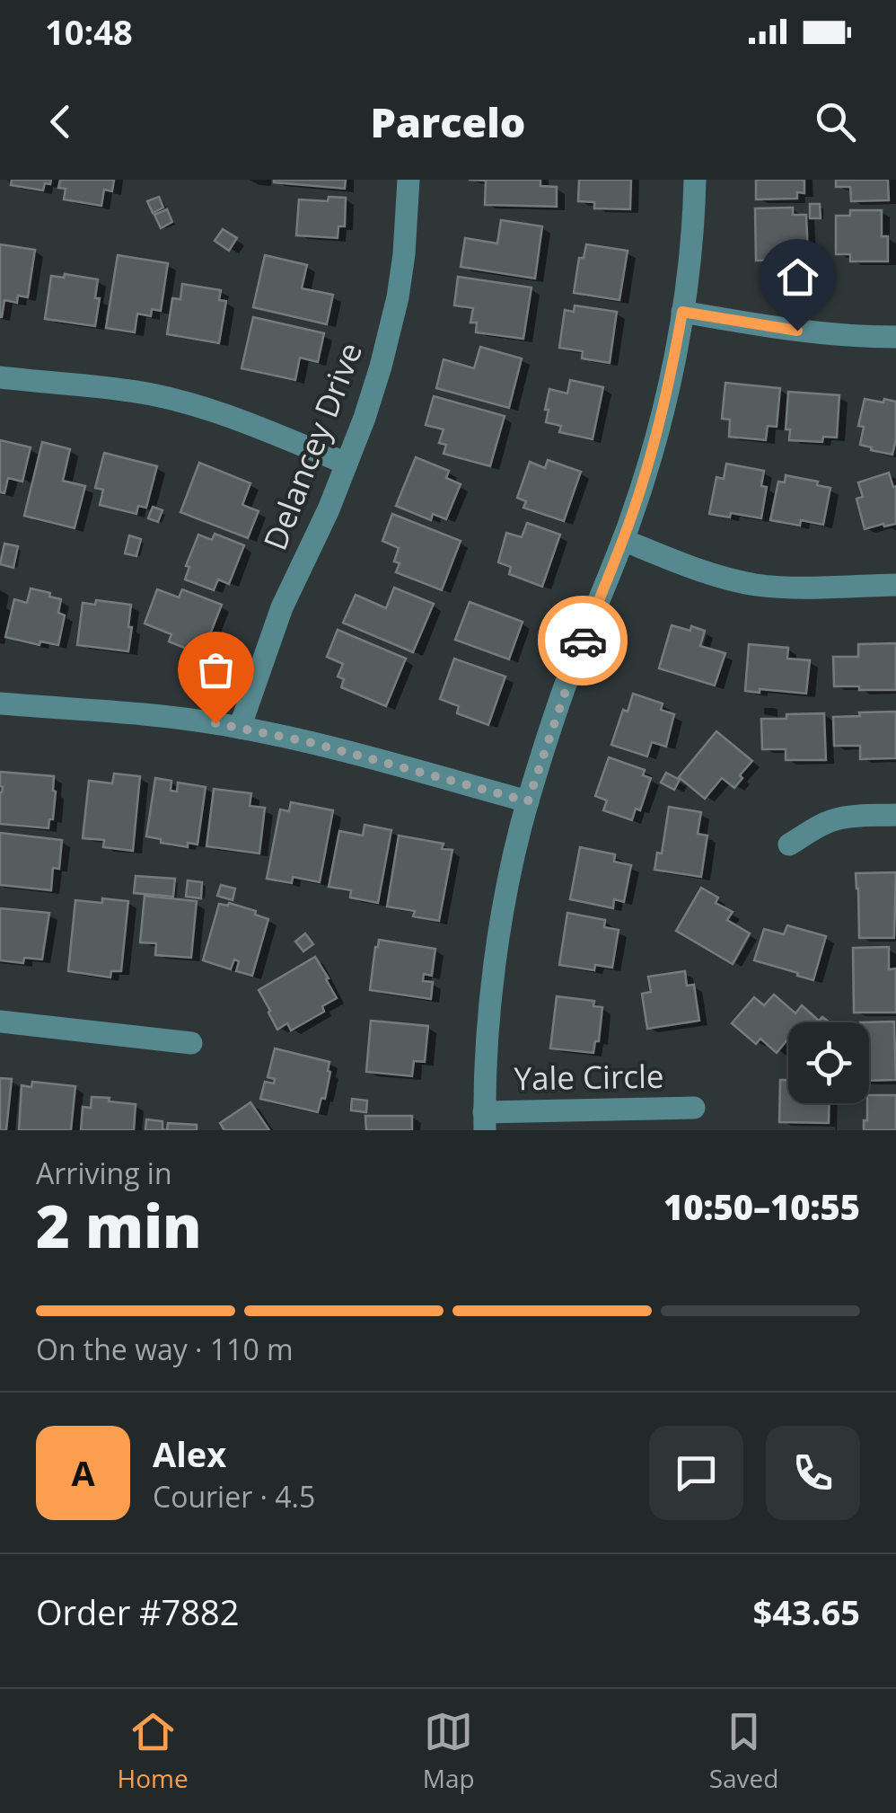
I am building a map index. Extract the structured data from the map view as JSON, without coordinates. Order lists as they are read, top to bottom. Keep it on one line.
{"streets":{"street":["Delancey Drive","Yale Circle"]},"page":{"status":"10:48","header":"Parcelo","heading":["2 min","Arriving in","10:50–10:55"],"panel":["Alex","Courier · 4.5","Order #7882","$43.65"],"bar":"On the way · 110 m","round":"A","tabs":["Home","Map","Saved"]}}
